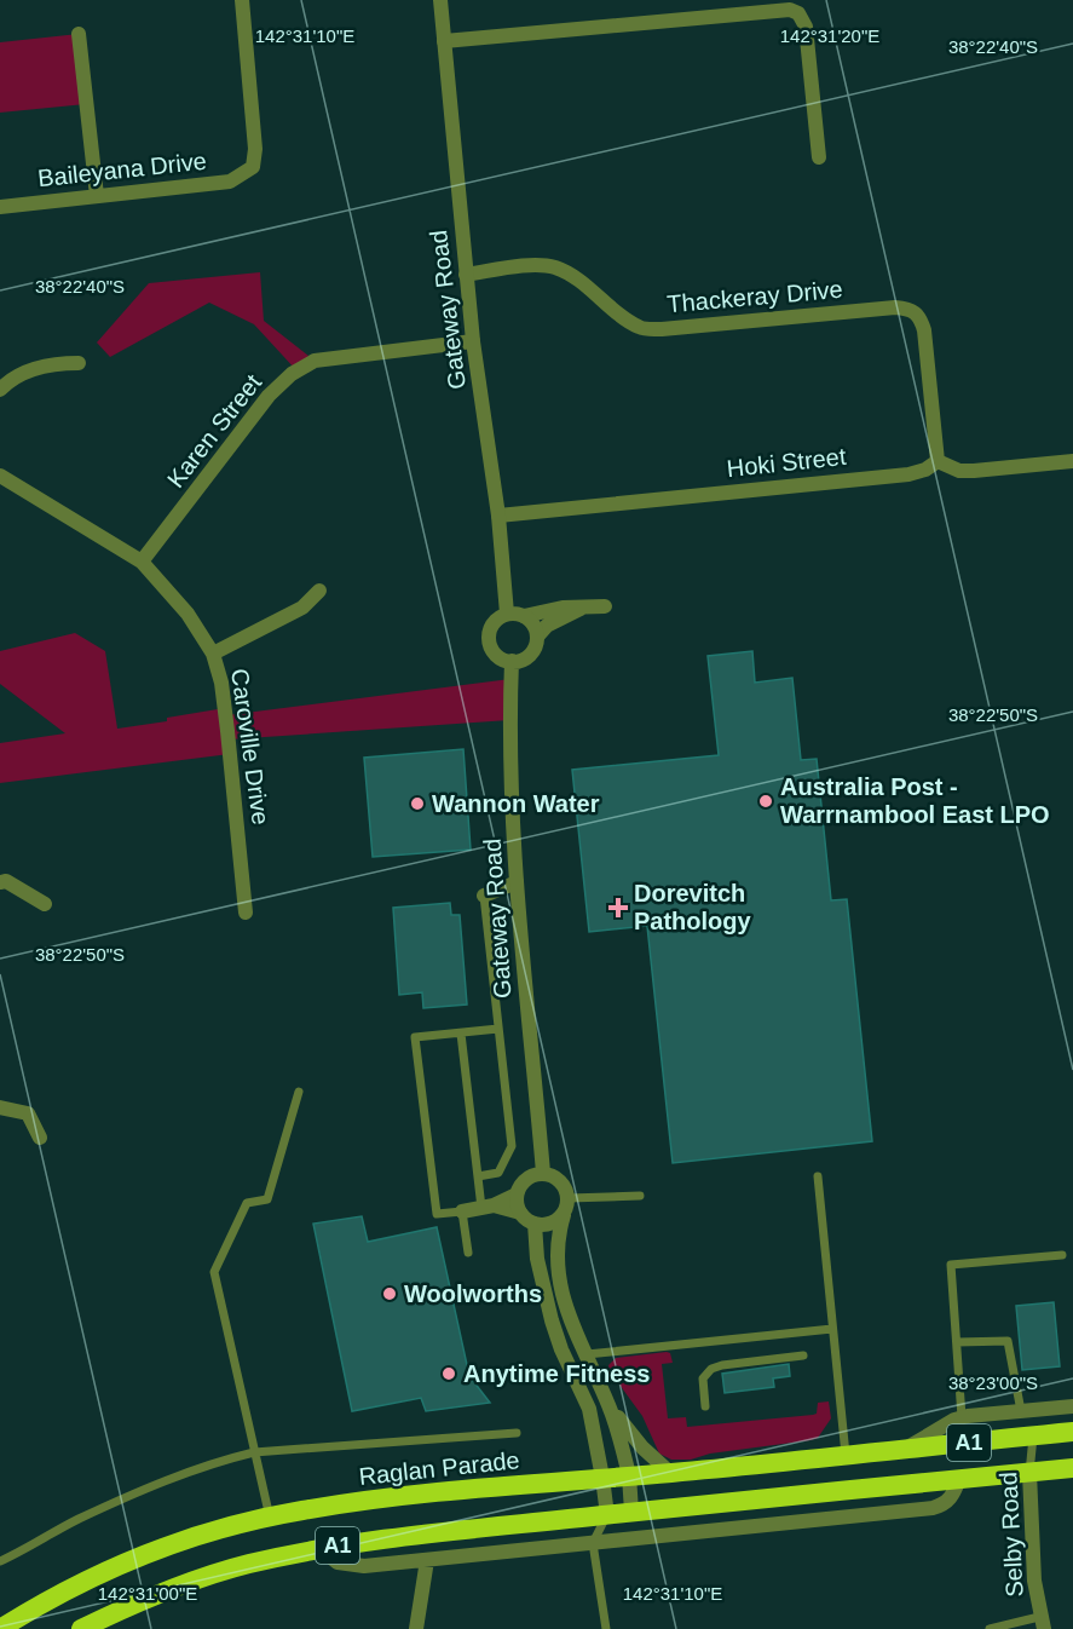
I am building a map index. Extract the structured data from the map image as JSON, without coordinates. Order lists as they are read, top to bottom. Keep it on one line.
{"streets":{"highway":["A1","Raglan Parade"],"street":["Baileyana Drive","Thackeray Drive","Gateway Road","Karen Street","Hoki Street","Caroville Drive","Selby Road"]},"crossings":[["Thackeray Drive","Gateway Road"],["Thackeray Drive","Hoki Street"],["Gateway Road","Karen Street"],["Gateway Road","Hoki Street"],["Karen Street","Caroville Drive"],["A1","Selby Road"],["Raglan Parade","Selby Road"]],"places":{"other":["Australia Post - Warrnambool East LPO","Wannon Water","Woolworths","Anytime Fitness"],"health":["Dorevitch Pathology"]},"coordinates":["142°31'10\"E","142°31'20\"E","38°22'40\"S","38°22'50\"S","38°23'00\"S","142°31'00\"E"]}
